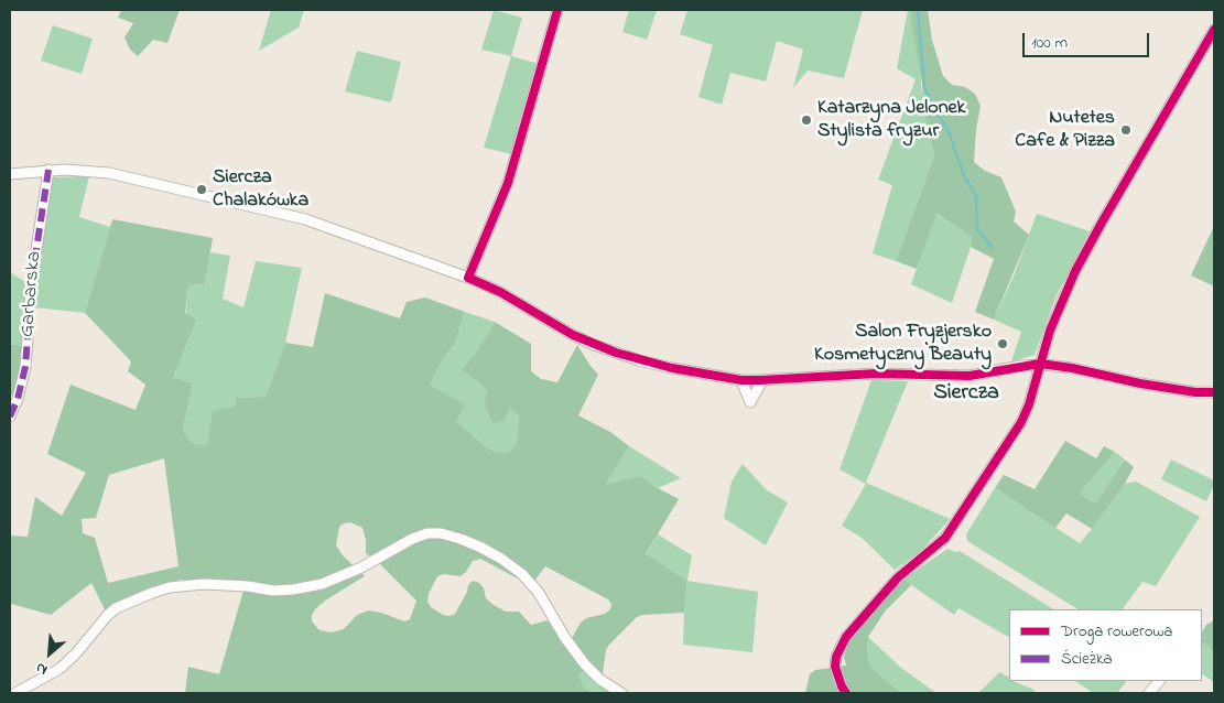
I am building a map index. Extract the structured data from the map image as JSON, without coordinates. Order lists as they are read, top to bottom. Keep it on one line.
{"streets":{"street":["Garbarska"]},"districts":["Siercza"],"places":["Katarzyna Jelonek Stylista fryzur","Nutetes Cafe & Pizza","Siercza Chalakówka","Salon Fryzjersko Kosmetyczny Beauty"],"legend":["Droga rowerowa","Ścieżka"],"scale_bar":"100 m","north":"bottom left"}
